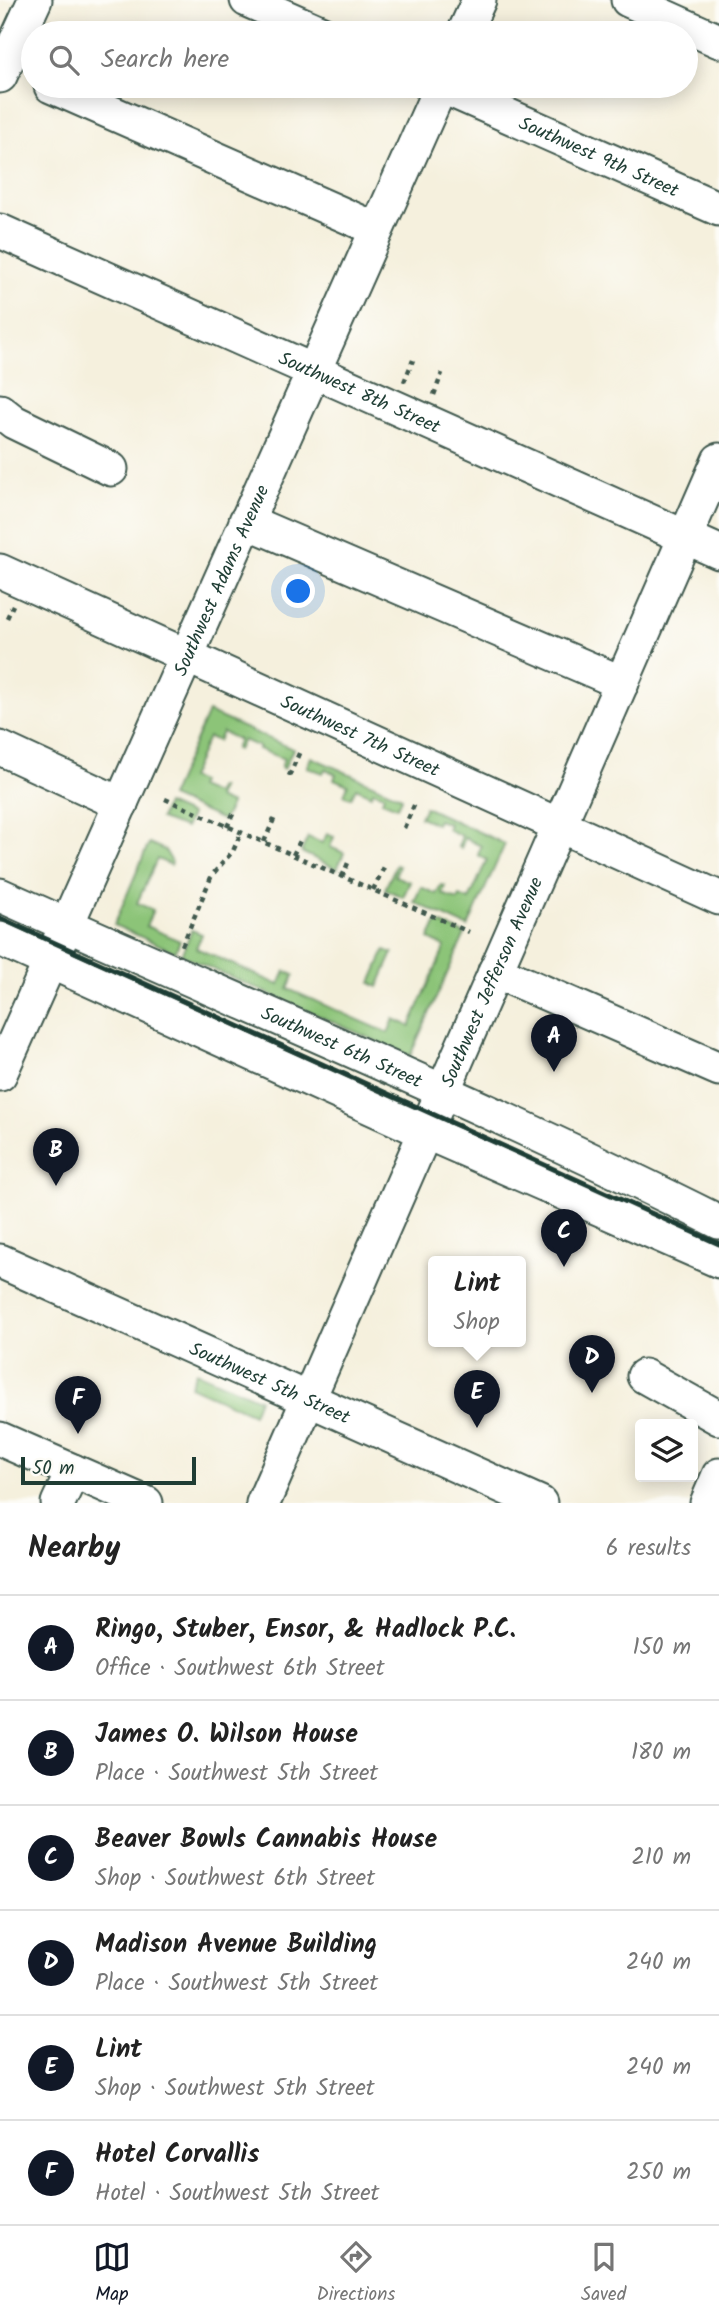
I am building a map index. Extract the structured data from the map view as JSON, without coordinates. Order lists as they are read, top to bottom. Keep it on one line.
{"streets":{"street":["Southwest 9th Street","Southwest 8th Street","Southwest Adams Avenue","Southwest 7th Street","Southwest Jefferson Avenue","Southwest 6th Street","Southwest 5th Street"]},"crossings":[["Southwest 8th Street","Southwest Adams Avenue"],["Southwest 8th Street","Southwest Jefferson Avenue"],["Southwest Adams Avenue","Southwest 7th Street"],["Southwest Adams Avenue","Southwest 6th Street"],["Southwest 7th Street","Southwest Jefferson Avenue"],["Southwest Jefferson Avenue","Southwest 6th Street"],["Southwest Jefferson Avenue","Southwest 5th Street"]],"scale_bar":"50 m","page":{"search":"Search here","pins":["A","B","C","D","E","F"],"popup":["Lint","Shop"],"scale":"50 m","heading":["Nearby","6 results"],"list":[{"mark":"A","name":"Ringo, Stuber, Ensor, & Hadlock P.C.","note":"Office · Southwest 6th Street","value":"150 m"},{"mark":"B","name":"James O. Wilson House","note":"Place · Southwest 5th Street","value":"180 m"},{"mark":"C","name":"Beaver Bowls Cannabis House","note":"Shop · Southwest 6th Street","value":"210 m"},{"mark":"D","name":"Madison Avenue Building","note":"Place · Southwest 5th Street","value":"240 m"},{"mark":"E","name":"Lint","note":"Shop · Southwest 5th Street","value":"240 m"},{"mark":"F","name":"Hotel Corvallis","note":"Hotel · Southwest 5th Street","value":"250 m"}],"nav":["Map","Directions","Saved"]}}
